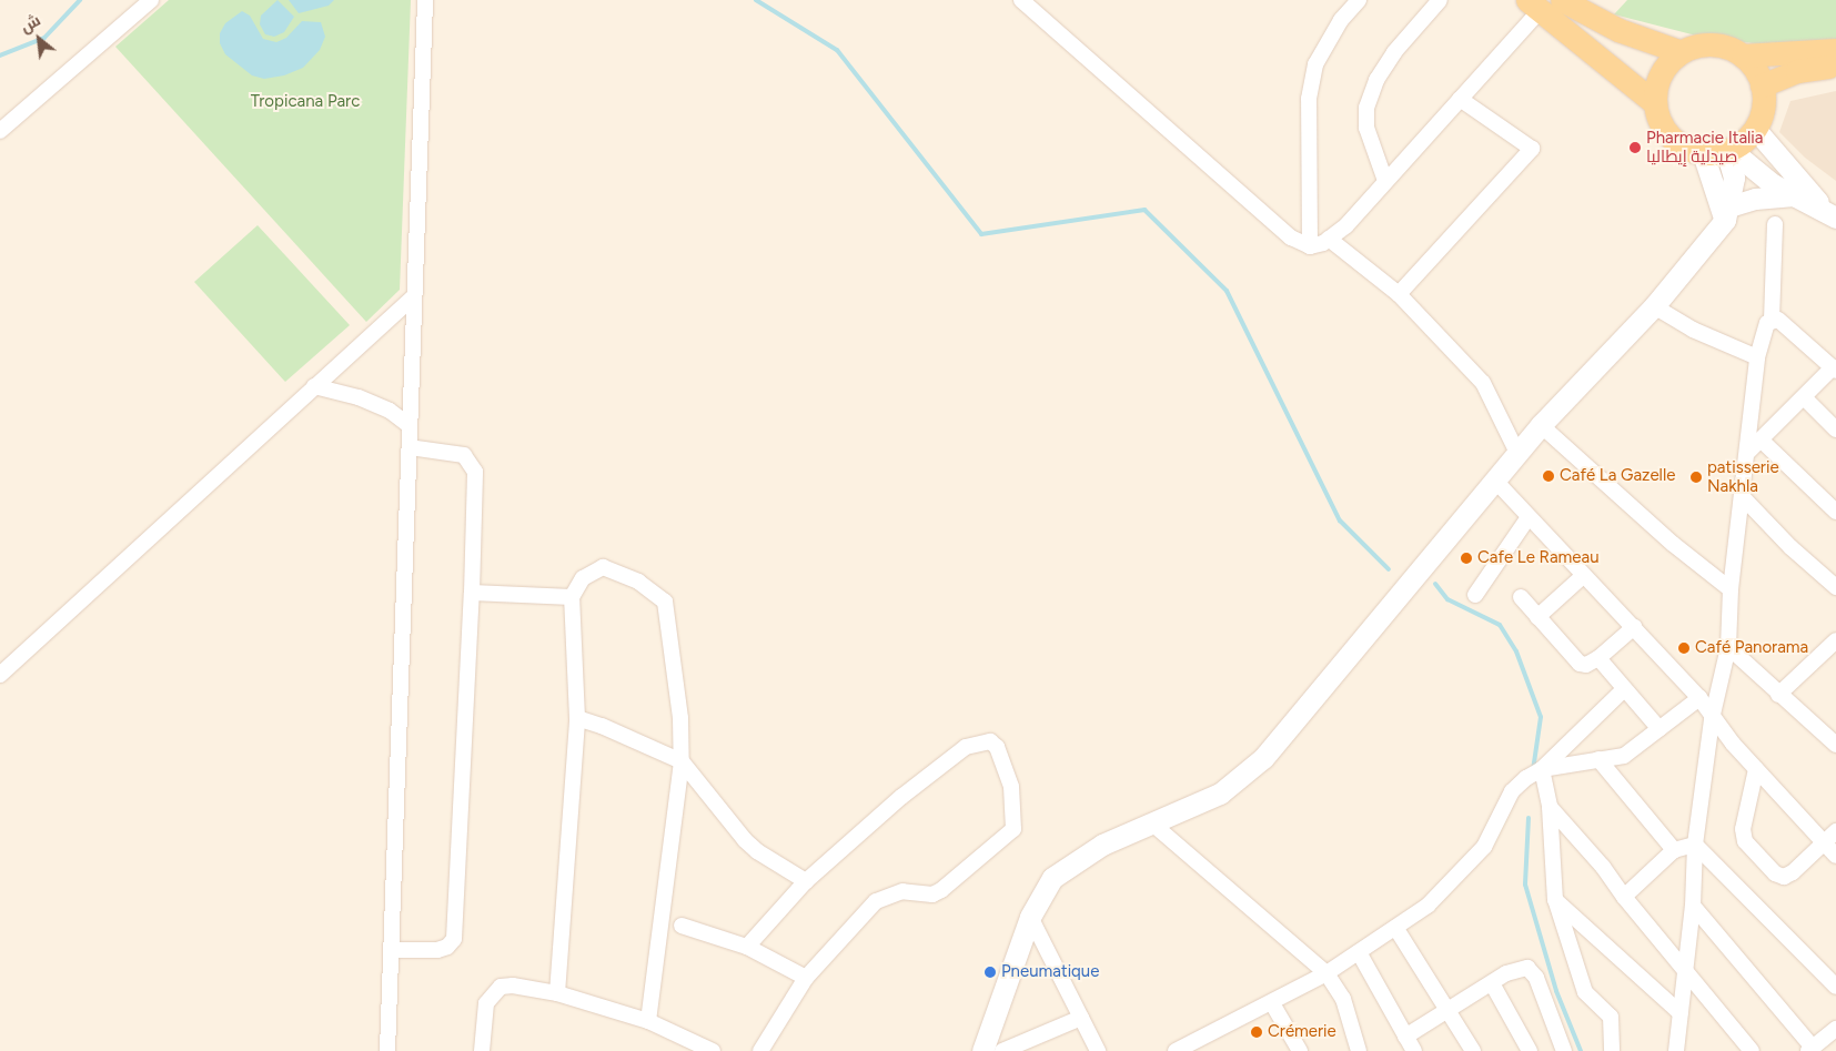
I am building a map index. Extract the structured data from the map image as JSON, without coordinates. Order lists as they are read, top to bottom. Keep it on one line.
{"parks":["Tropicana Parc"],"places":["Pharmacie Italia صيدلية إيطاليا","Café La Gazelle","patisserie Nakhla","Cafe Le Rameau","Café Panorama","Pneumatique","Crémerie"],"north":"top left"}
